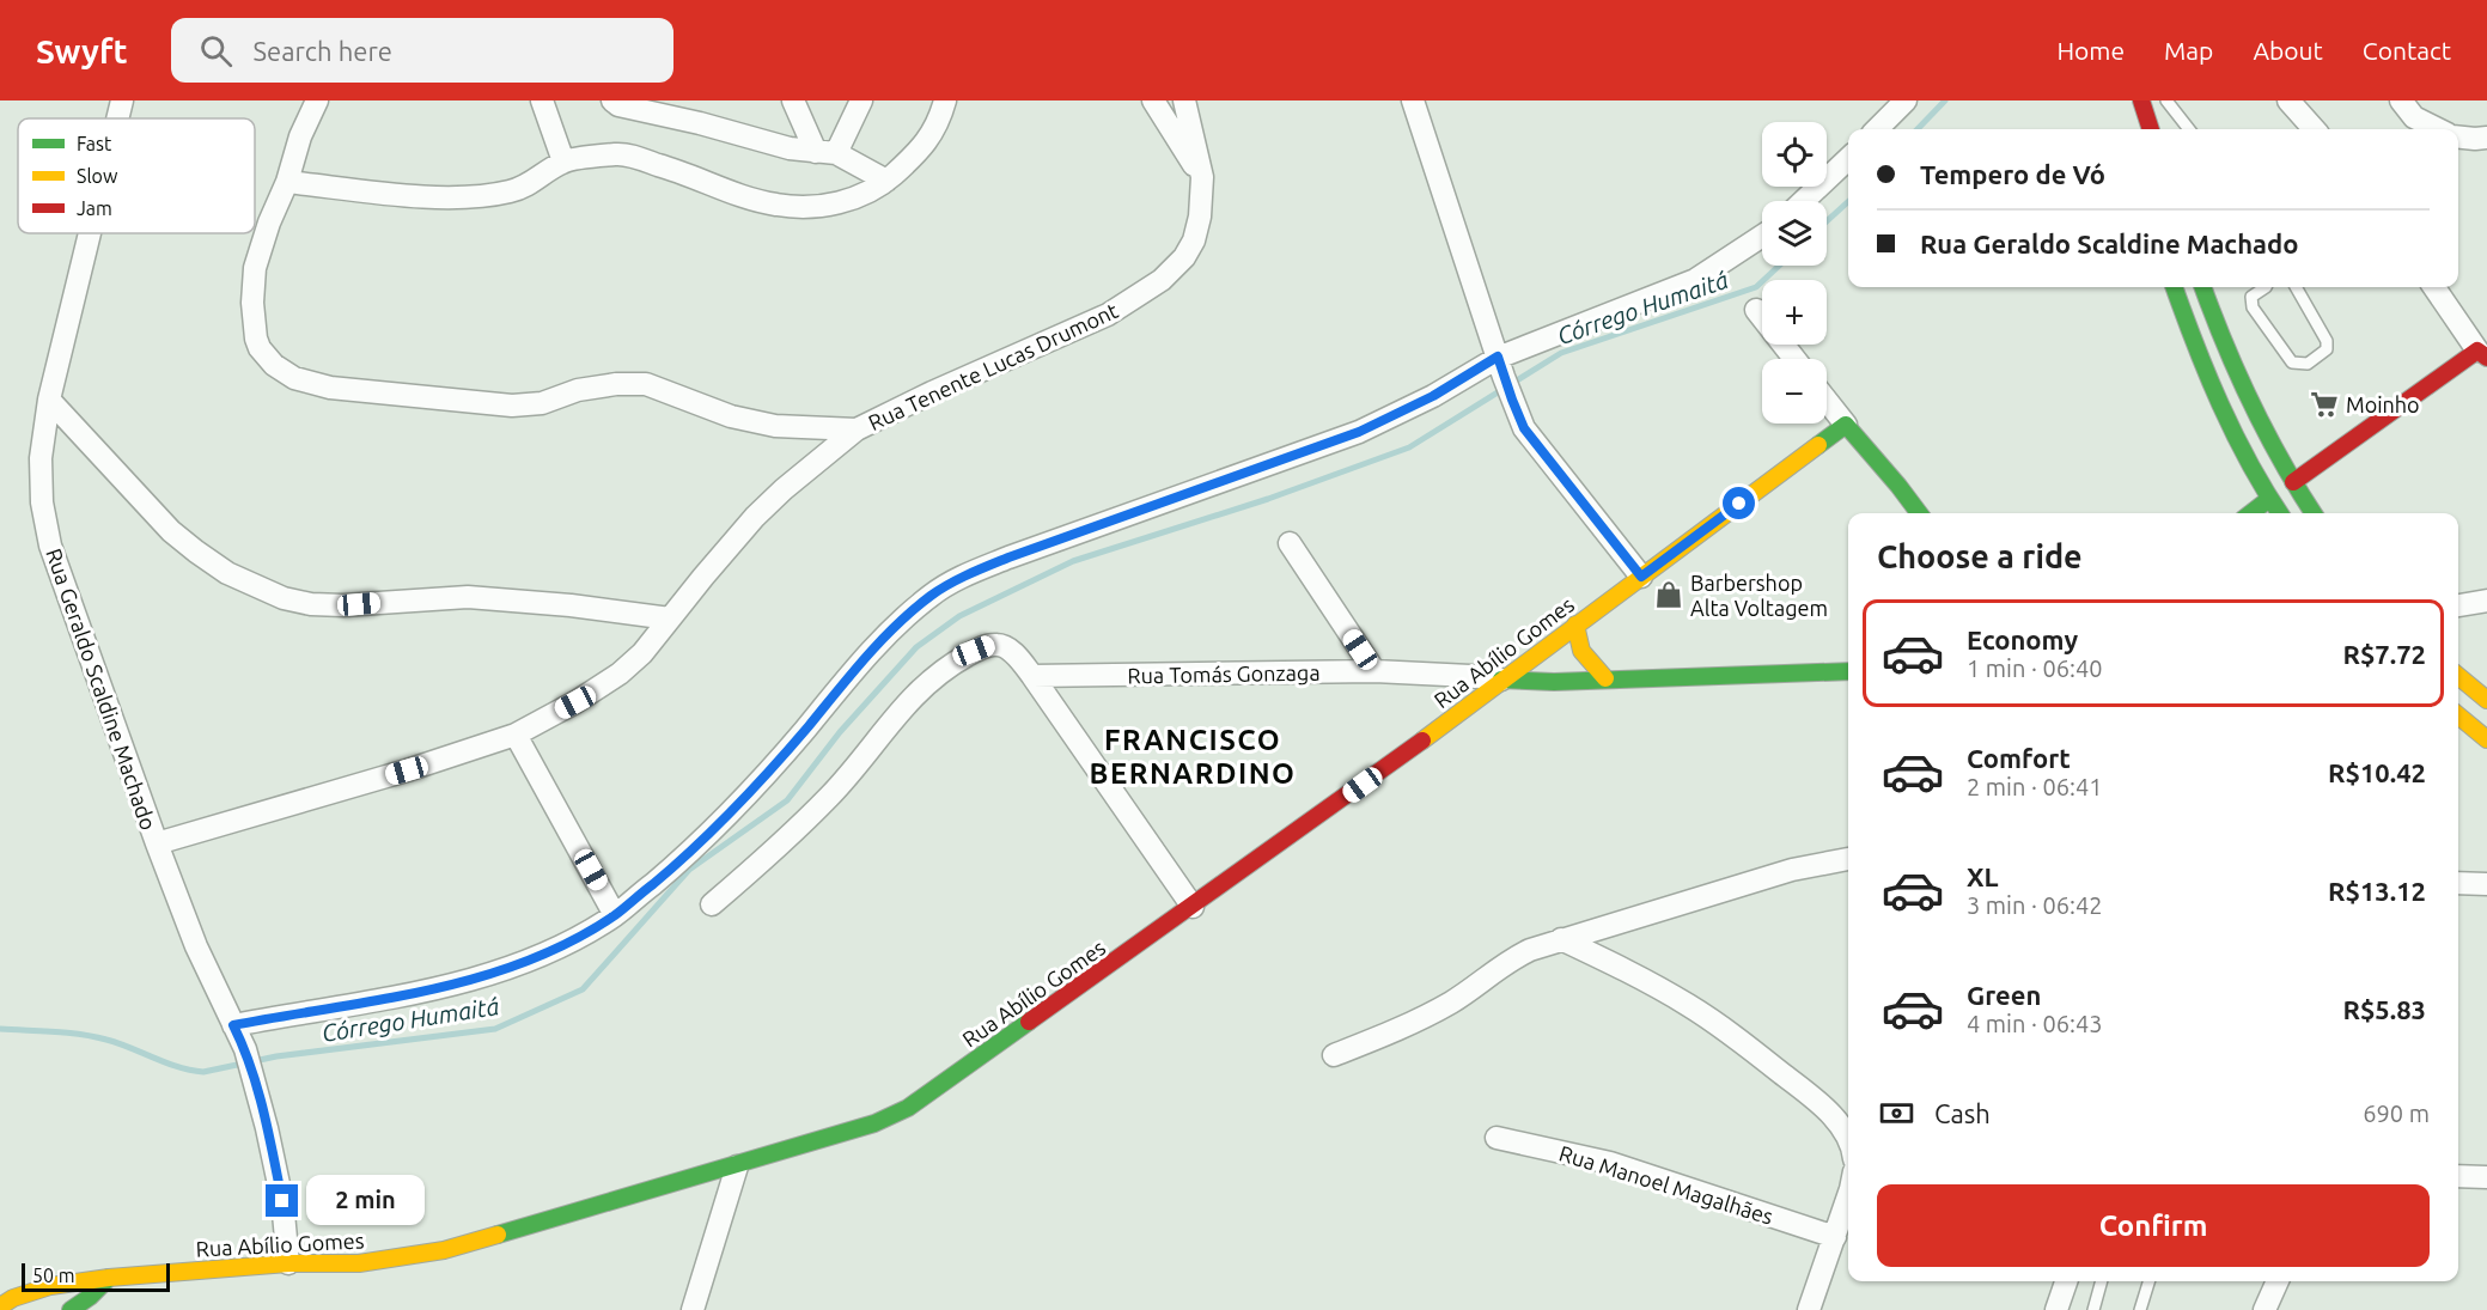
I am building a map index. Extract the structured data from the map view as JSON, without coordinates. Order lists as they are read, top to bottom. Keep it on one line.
{"streets":{"main road":["Rua Abílio Gomes","Rua Tomás Gonzaga"],"street":["Rua Tenente Lucas Drumont","Rua Geraldo Scaldine Machado","Rua Manoel Magalhães"]},"crossings":[["Rua Tenente Lucas Drumont","Rua Geraldo Scaldine Machado"],["Rua Abílio Gomes","Rua Tomás Gonzaga"],["Rua Abílio Gomes","Rua Geraldo Scaldine Machado"]],"districts":["FRANCISCO BERNARDINO"],"water":["Córrego Humaitá"],"places":{"supermarket":["Moinho"],"shop":["Barbershop Alta Voltagem"]},"legend":["Fast","Slow","Jam"],"scale_bar":"50 m","page":{"header":"Swyft","search":"Search here","nav":["Home","Map","About","Contact"],"map_buttons":["+","−"],"banner":["Tempero de Vó","Rua Geraldo Scaldine Machado"],"heading":"Choose a ride","list":[{"name":"Economy","note":"1 min · 06:40","value":"R$7.72"},{"name":"Comfort","note":"2 min · 06:41","value":"R$10.42"},{"name":"XL","note":"3 min · 06:42","value":"R$13.12"},{"name":"Green","note":"4 min · 06:43","value":"R$5.83"}],"pay":["Cash","690 m"],"buttons":"Confirm","bubble":"2 min","scale":"50 m"}}
